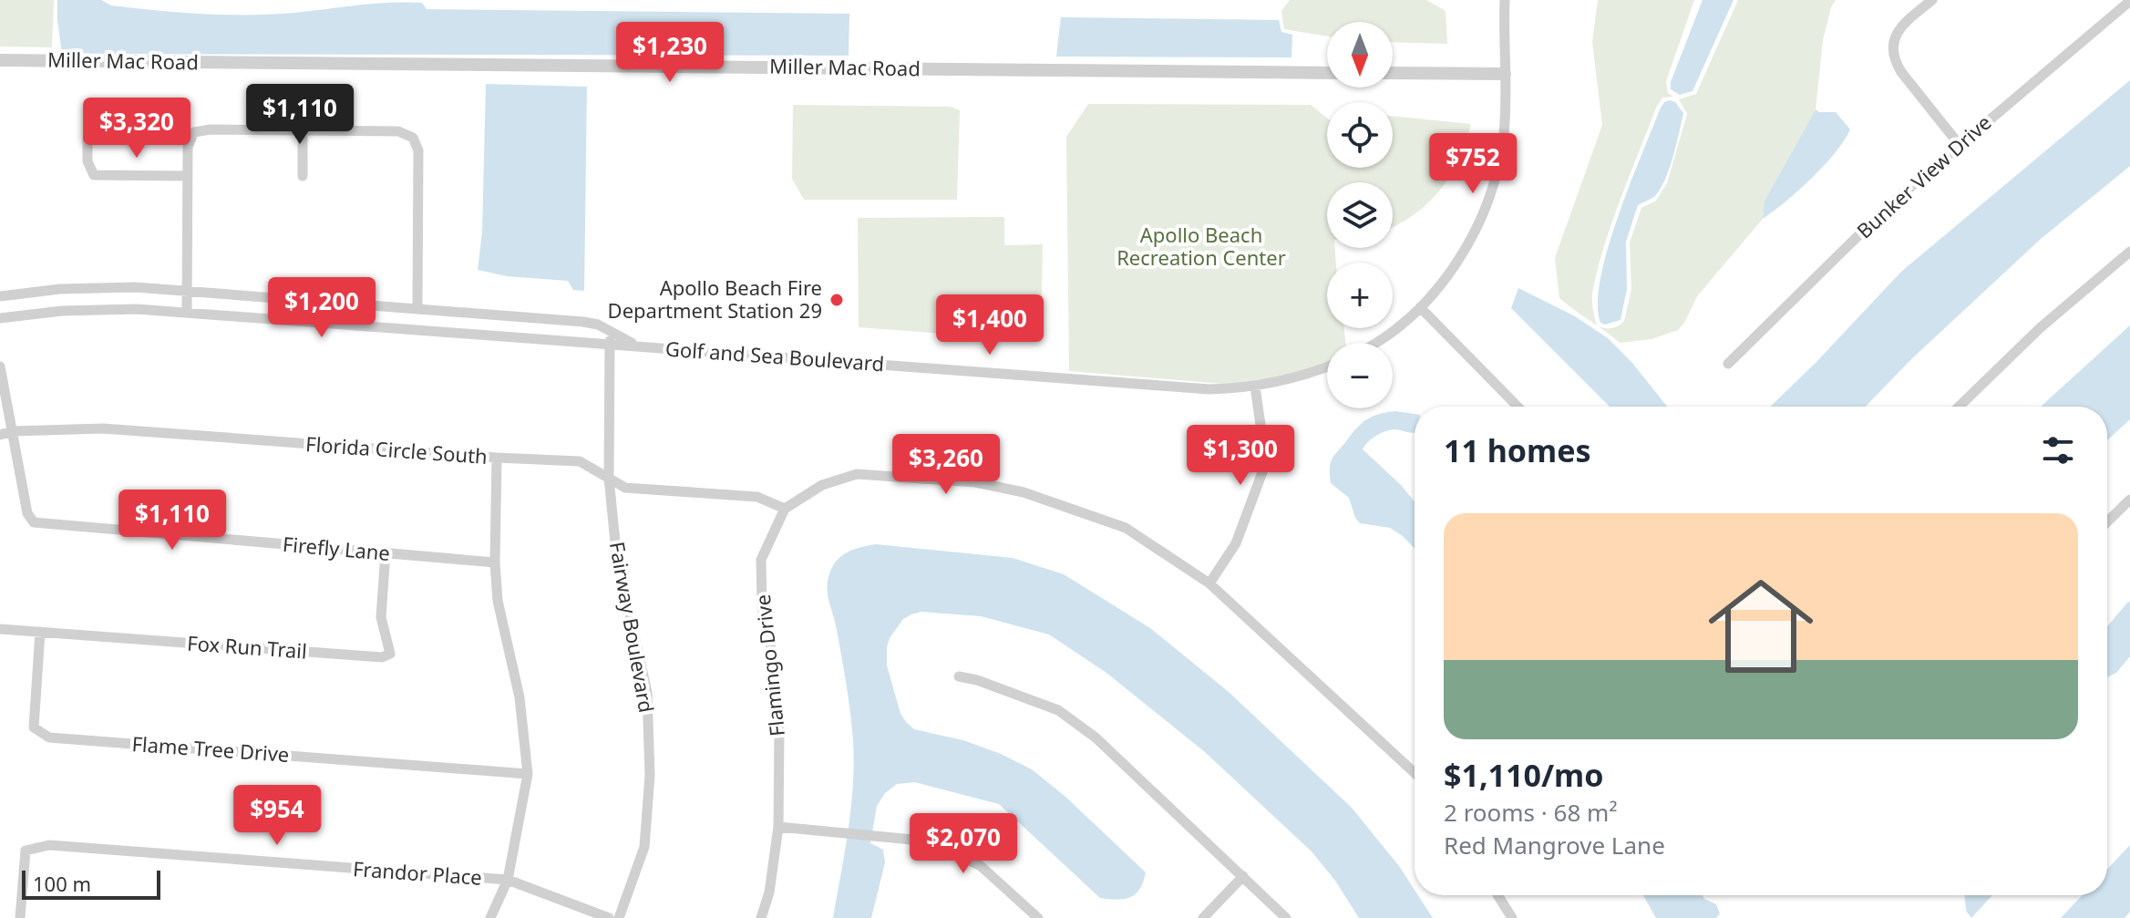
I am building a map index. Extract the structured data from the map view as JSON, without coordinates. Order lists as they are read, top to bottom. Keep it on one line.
{"streets":{"street":["Miller Mac Road","Bunker View Drive","Golf and Sea Boulevard","Florida Circle South","Firefly Lane","Fairway Boulevard","Fox Run Trail","Flamingo Drive","Flame Tree Drive","Frandor Place"]},"crossings":[["Golf and Sea Boulevard","Fairway Boulevard"],["Florida Circle South","Firefly Lane"],["Florida Circle South","Fairway Boulevard"],["Florida Circle South","Flamingo Drive"],["Firefly Lane","Fox Run Trail"],["Fox Run Trail","Flame Tree Drive"]],"parks":["Apollo Beach Recreation Center"],"places":["Apollo Beach Fire Department Station 29"],"scale_bar":"100 m","north":"bottom","page":{"map_buttons":["+","−"],"price":["$1,230","$1,110","$3,320","$752","$1,200","$1,400","$1,300","$3,260","$1,110","$954","$2,070"],"heading":"11 homes","list":[{"name":"$1,110/mo","note":"2 rooms · 68 m² · Red Mangrove Lane"}],"scale":"100 m"}}
